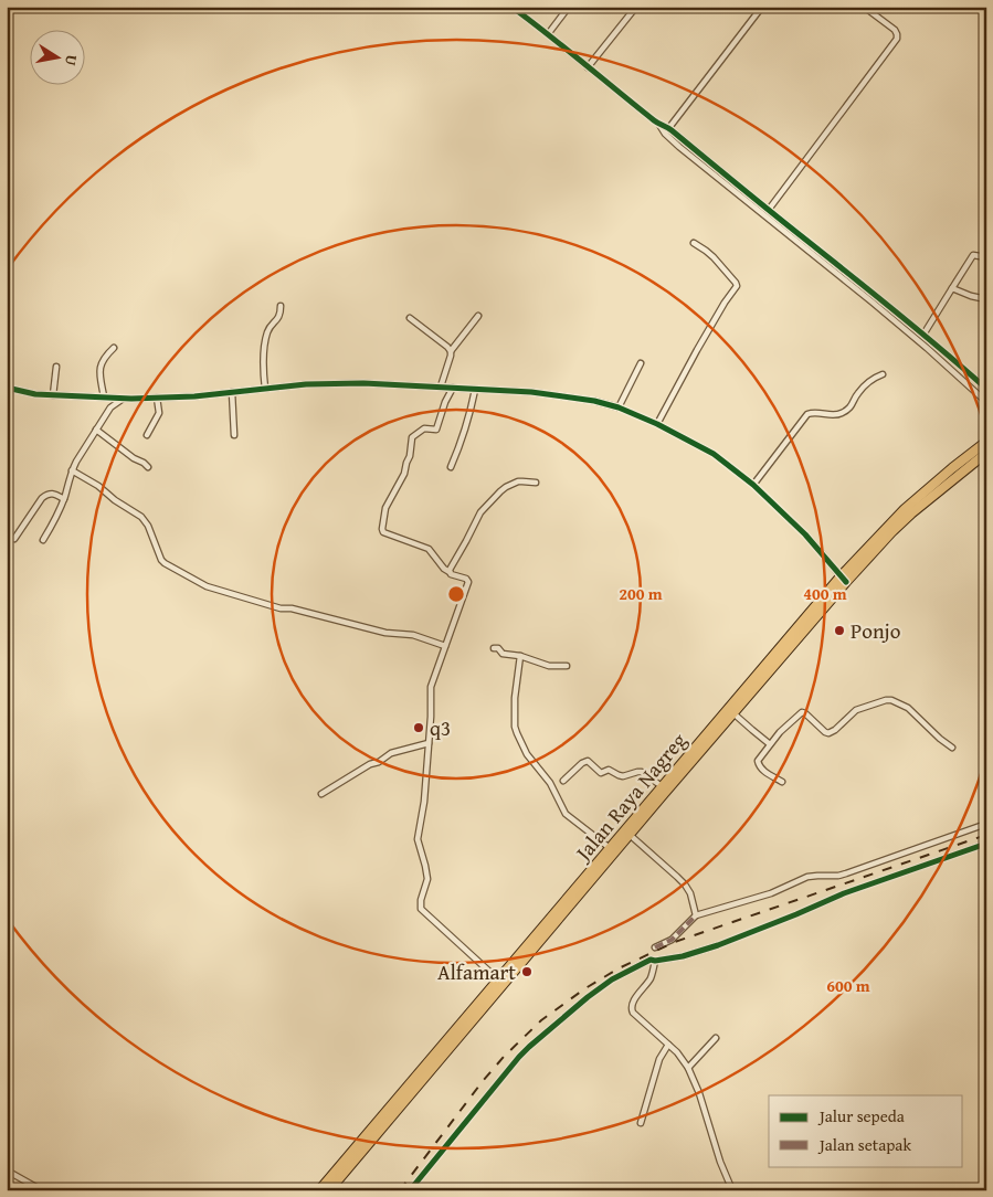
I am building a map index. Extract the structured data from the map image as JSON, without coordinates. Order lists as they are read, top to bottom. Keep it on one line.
{"streets":{"highway":["Jalan Raya Nagreg"]},"places":["Ponjo","q3","Alfamart"],"legend":["Jalur sepeda","Jalan setapak"],"north":"right","rings":["200 m","400 m","600 m"]}
